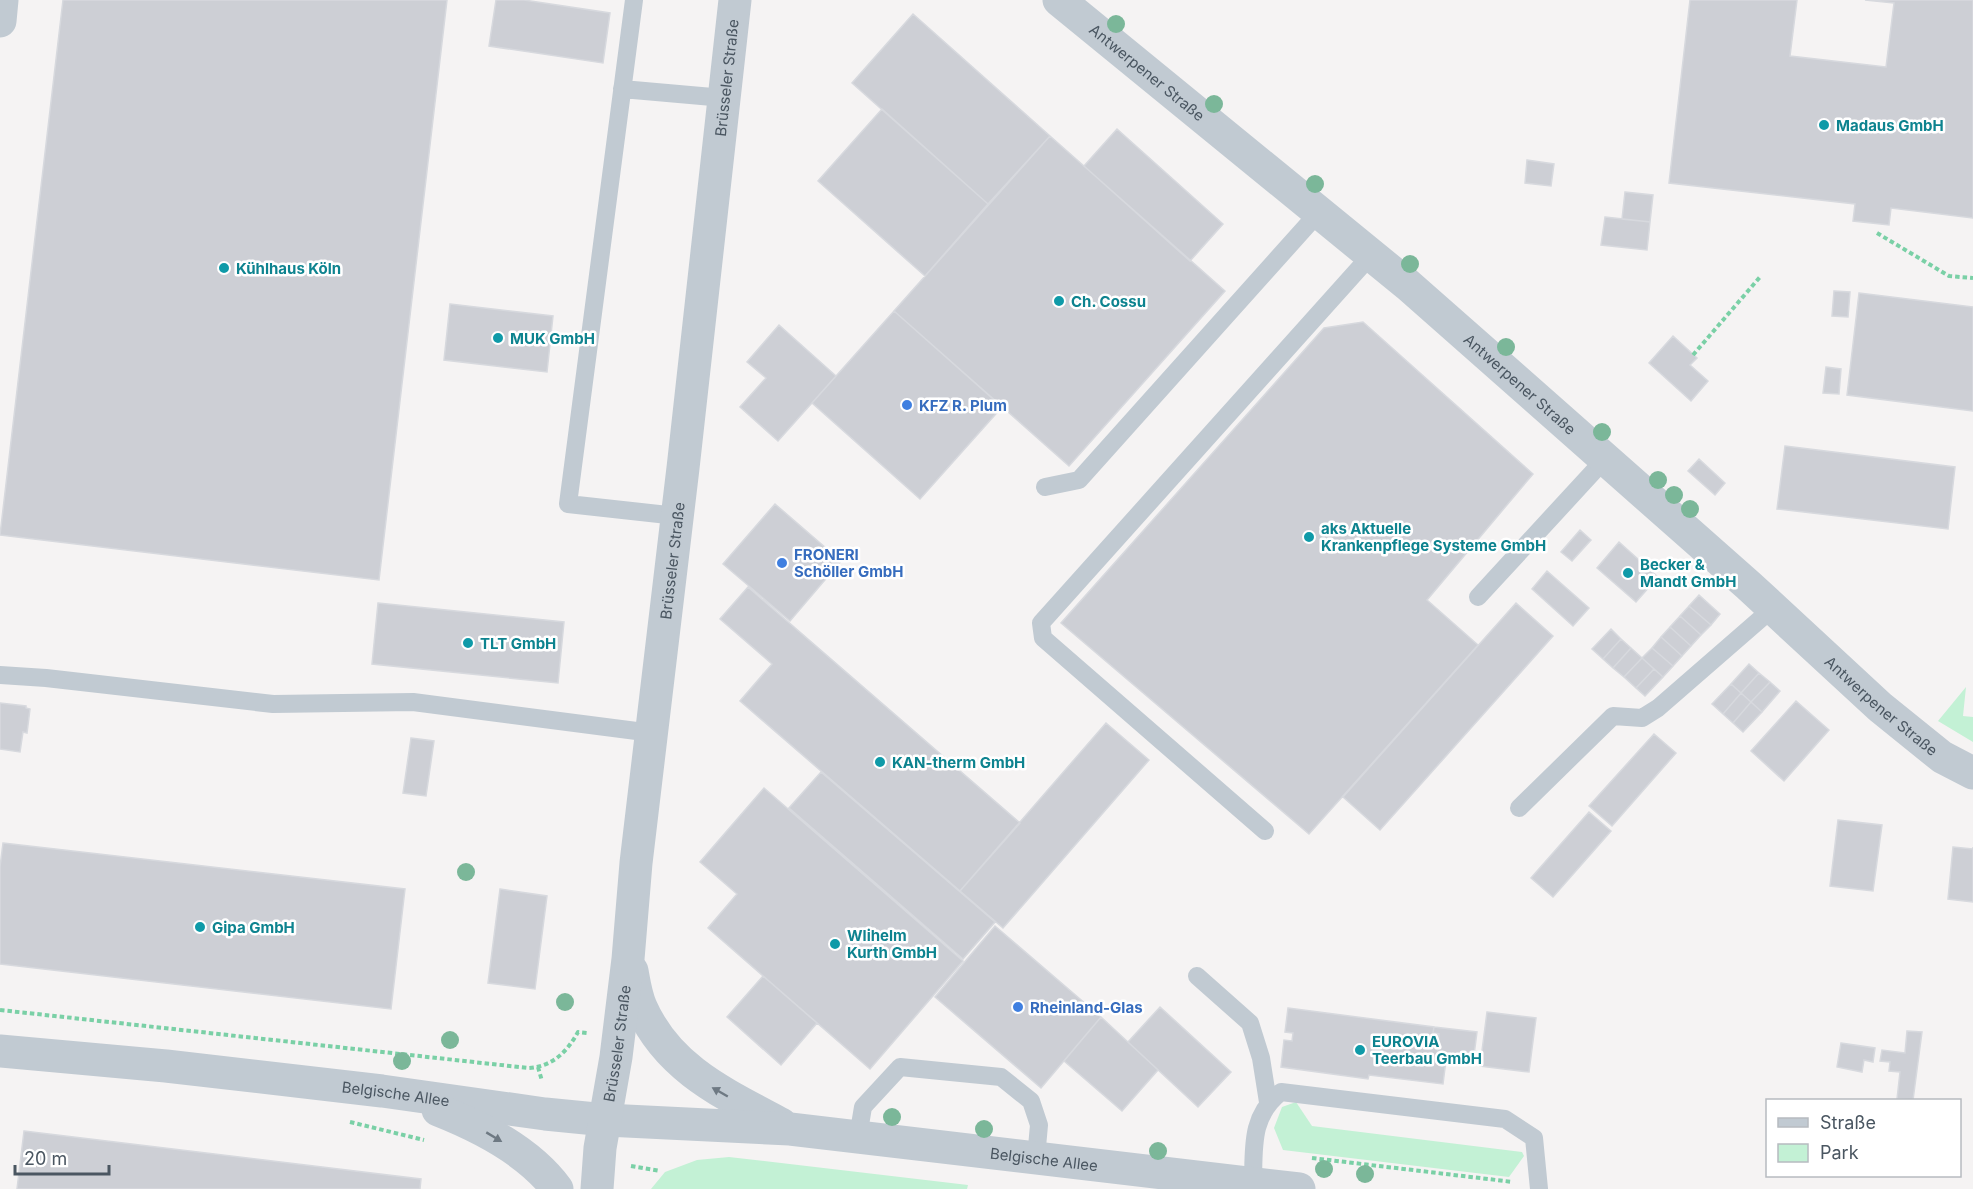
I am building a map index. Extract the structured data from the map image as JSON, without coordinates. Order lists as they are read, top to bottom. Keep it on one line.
{"streets":{"street":["Antwerpener Straße","Brüsseler Straße","Belgische Allee"]},"crossings":[["Brüsseler Straße","Belgische Allee"]],"places":["Madaus GmbH","Kühlhaus Köln","Ch. Cossu","MUK GmbH","KFZ R. Plum","aks Aktuelle Krankenpflege Systeme GmbH","FRONERI Schöller GmbH","Becker & Mandt GmbH","TLT GmbH","KAN-therm GmbH","Gipa GmbH","Wlihelm Kurth GmbH","Rheinland-Glas","EUROVIA Teerbau GmbH"],"legend":["Straße","Park"],"scale_bar":"20 m"}
